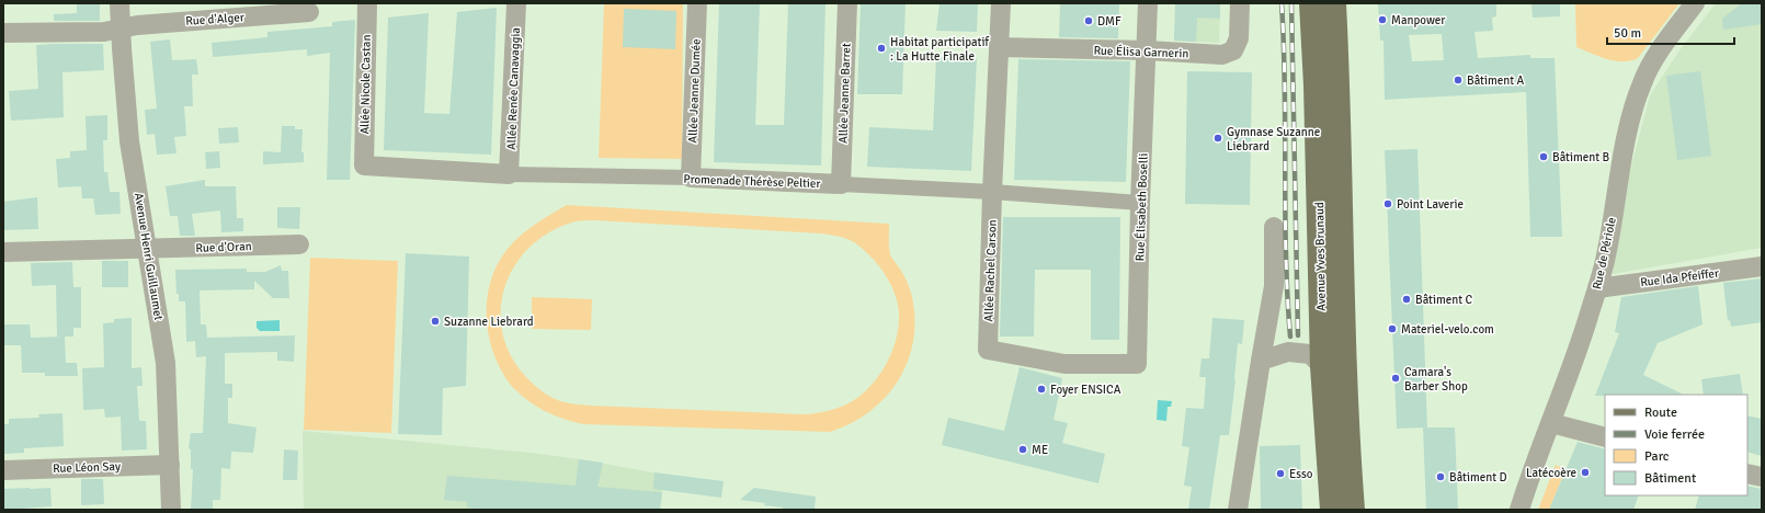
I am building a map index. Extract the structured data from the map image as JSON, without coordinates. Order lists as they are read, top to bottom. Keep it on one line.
{"streets":{"main road":["Avenue Yves Brunaud"],"street":["Rue d'Alger","Rue Élisa Garnerin","Allée Nicole Castan","Allée Renée Canavaggia","Allée Jeanne Dumée","Allée Jeanne Barret","Promenade Thérèse Peltier","Rue Élisabeth Boselli","Rue d'Oran","Rue de Périole","Avenue Henri Guillaumet","Allée Rachel Carson","Rue Ida Pfeiffer","Rue Léon Say"]},"crossings":[["Rue d'Alger","Avenue Henri Guillaumet"],["Rue Élisa Garnerin","Rue Élisabeth Boselli"],["Rue Élisa Garnerin","Allée Rachel Carson"],["Allée Nicole Castan","Promenade Thérèse Peltier"],["Allée Renée Canavaggia","Promenade Thérèse Peltier"],["Allée Jeanne Dumée","Promenade Thérèse Peltier"],["Allée Jeanne Barret","Promenade Thérèse Peltier"],["Promenade Thérèse Peltier","Rue Élisabeth Boselli"],["Promenade Thérèse Peltier","Allée Rachel Carson"],["Rue Élisabeth Boselli","Allée Rachel Carson"],["Rue d'Oran","Avenue Henri Guillaumet"],["Rue de Périole","Rue Ida Pfeiffer"],["Avenue Henri Guillaumet","Rue Léon Say"]],"places":["Manpower","DMF","Habitat participatif : La Hutte Finale","Bâtiment A","Gymnase Suzanne Liebrard","Bâtiment B","Point Laverie","Bâtiment C","Suzanne Liebrard","Materiel-velo.com","Camara's Barber Shop","Foyer ENSICA","ME","Latécoère","Esso","Bâtiment D"],"legend":["Route","Voie ferrée","Parc","Bâtiment"],"scale_bar":"50 m"}
